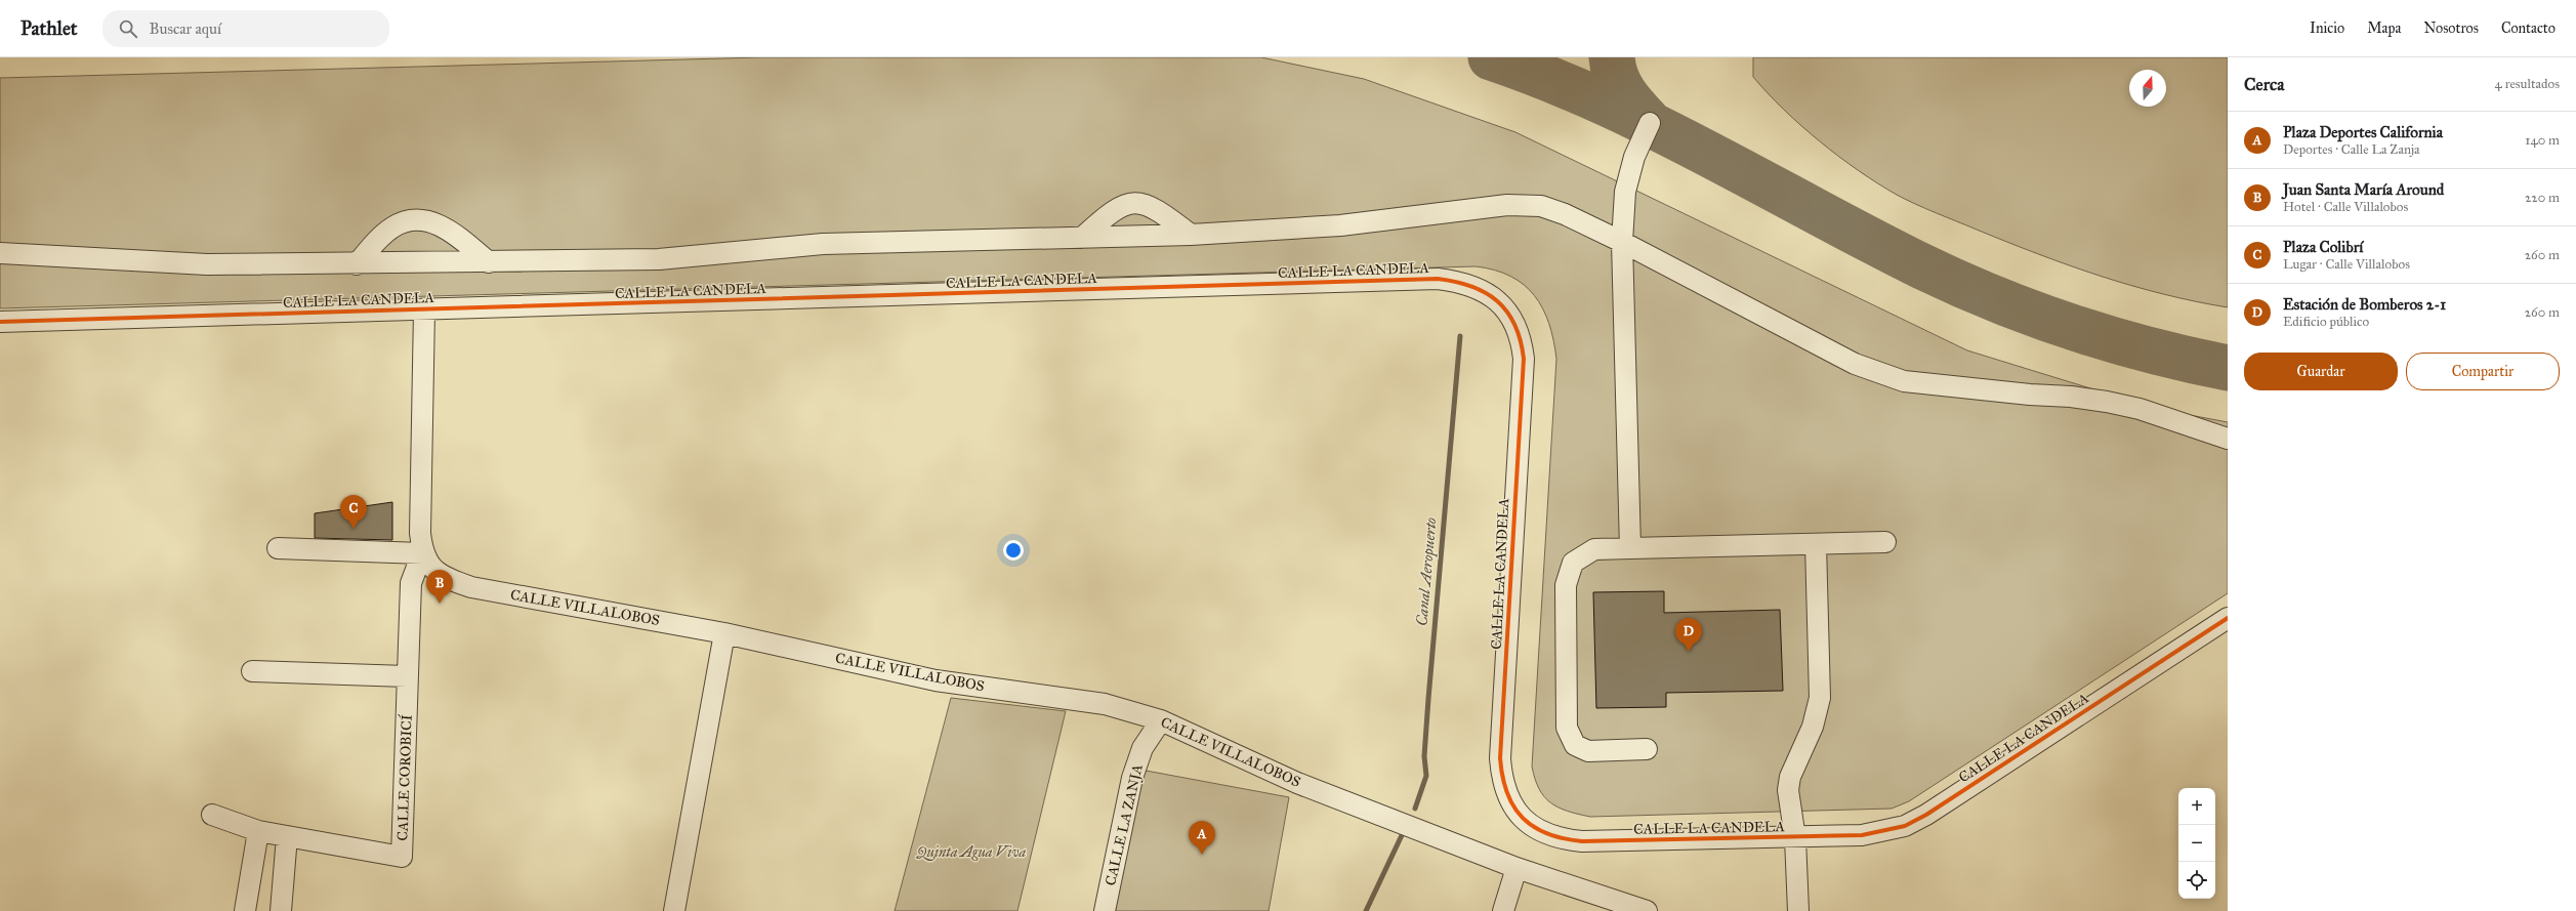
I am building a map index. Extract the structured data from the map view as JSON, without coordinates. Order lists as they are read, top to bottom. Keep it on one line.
{"streets":{"street":["CALLE LA CANDELA","CALLE VILLALOBOS","CALLE COROBICÍ","CALLE LA ZANJA"]},"crossings":[["CALLE VILLALOBOS","CALLE COROBICÍ"],["CALLE VILLALOBOS","CALLE LA ZANJA"]],"water":["Canal Aeropuerto"],"parks":["Quinta Agua Viva"],"north":"top","page":{"header":"Pathlet","search":"Buscar aquí","nav":["Inicio","Mapa","Nosotros","Contacto"],"heading":["Cerca","4 resultados"],"list":[{"mark":"A","name":"Plaza Deportes California","note":"Deportes · Calle La Zanja","value":"140 m"},{"mark":"B","name":"Juan Santa María Around","note":"Hotel · Calle Villalobos","value":"220 m"},{"mark":"C","name":"Plaza Colibrí","note":"Lugar · Calle Villalobos","value":"260 m"},{"mark":"D","name":"Estación de Bomberos 2-1","note":"Edificio público","value":"260 m"}],"buttons":["Guardar","Compartir"],"pins":["C","B","D","A"],"map_buttons":["+","−"]}}
